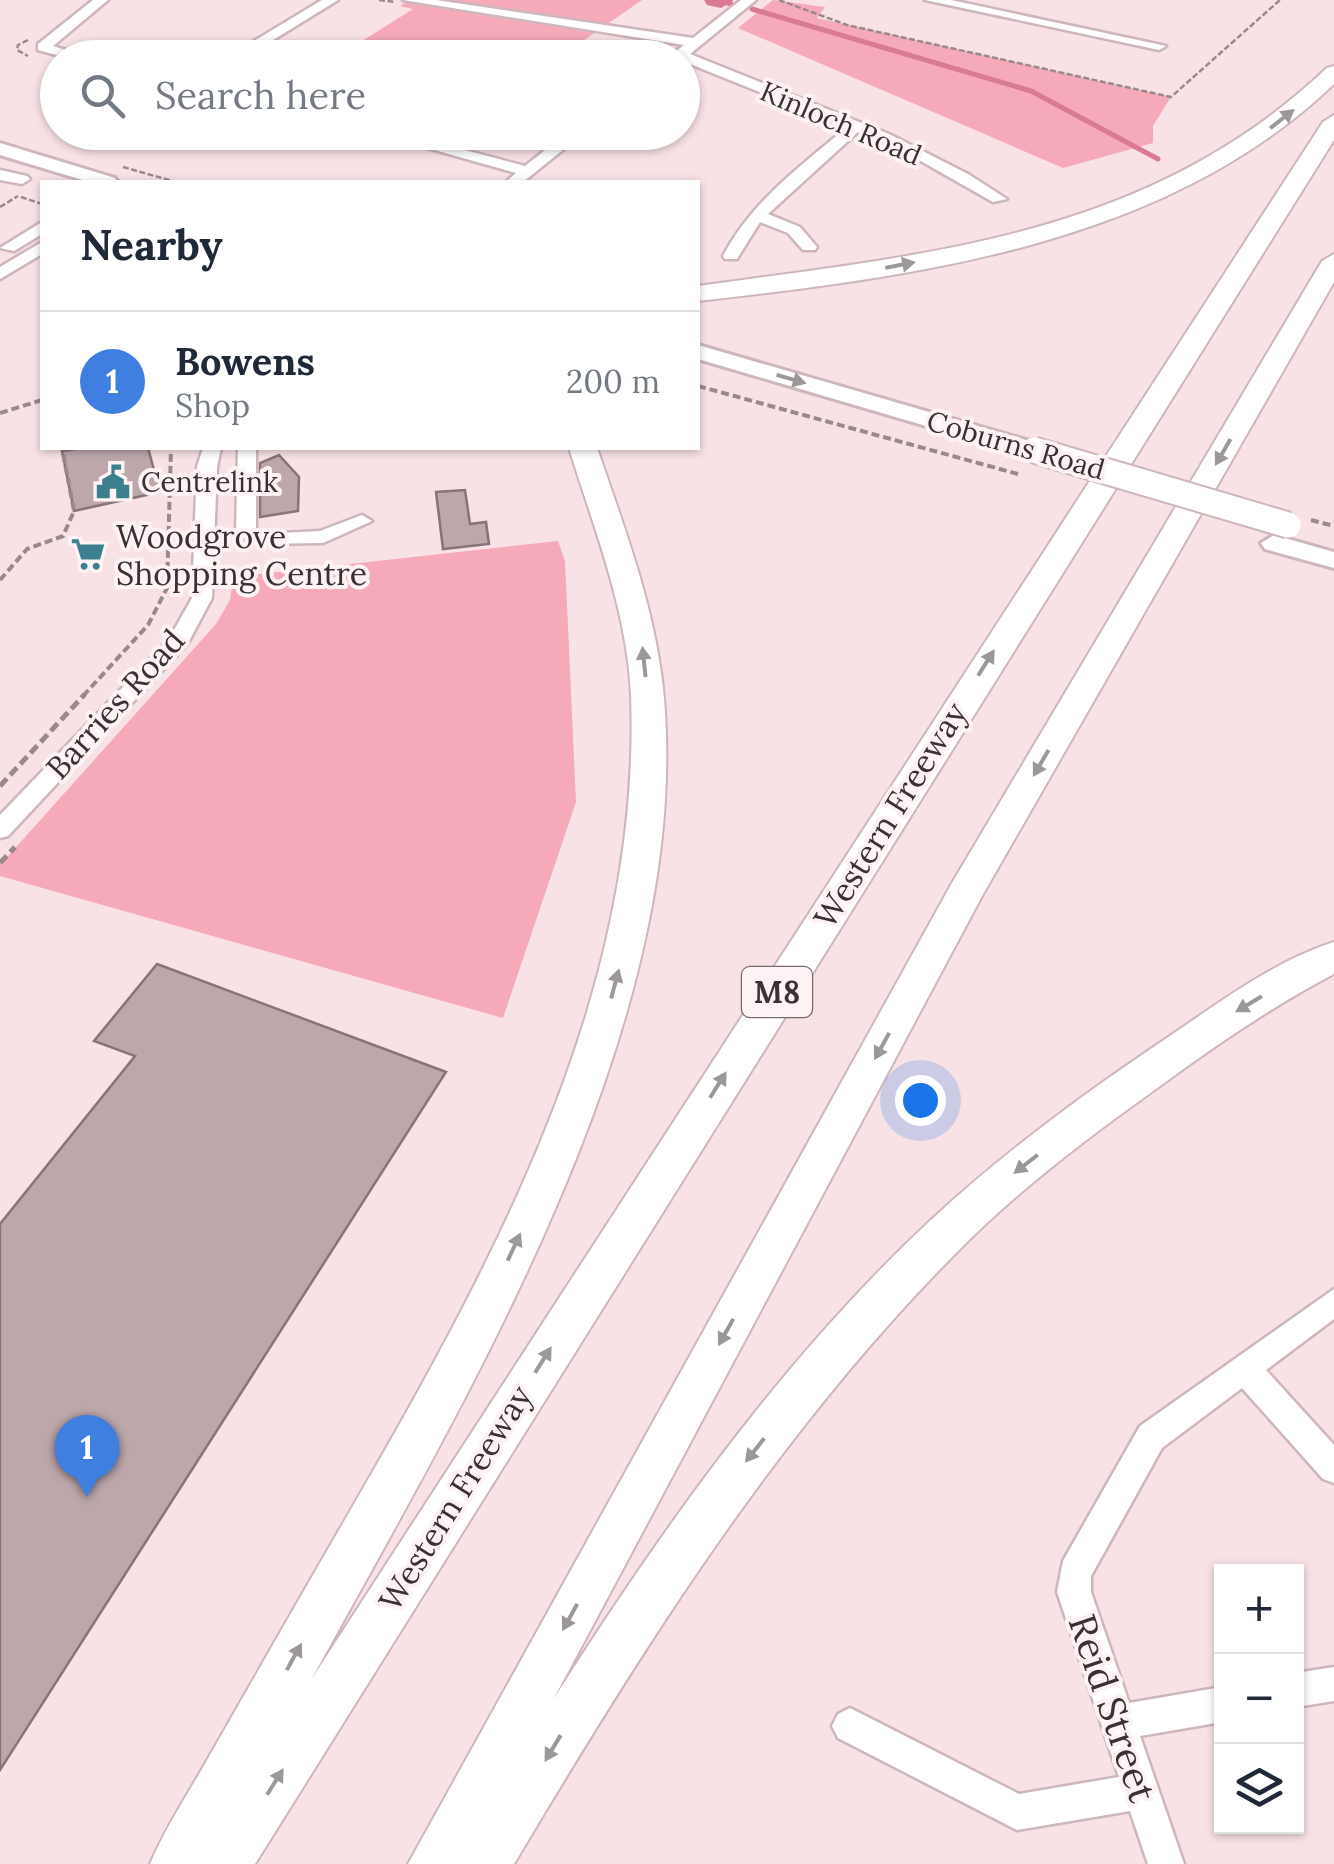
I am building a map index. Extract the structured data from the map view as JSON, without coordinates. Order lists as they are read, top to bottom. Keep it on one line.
{"streets":{"highway":["Western Freeway","M8"],"main road":["Coburns Road"],"street":["Kinloch Road","Barries Road","Reid Street"]},"places":{"public building":["Centrelink"],"supermarket":["Woodgrove Shopping Centre"]},"page":{"search":"Search here","heading":"Nearby","list":[{"mark":"1","name":"Bowens","note":"Shop","value":"200 m"}],"pins":"1","map_buttons":["+","−"]}}
